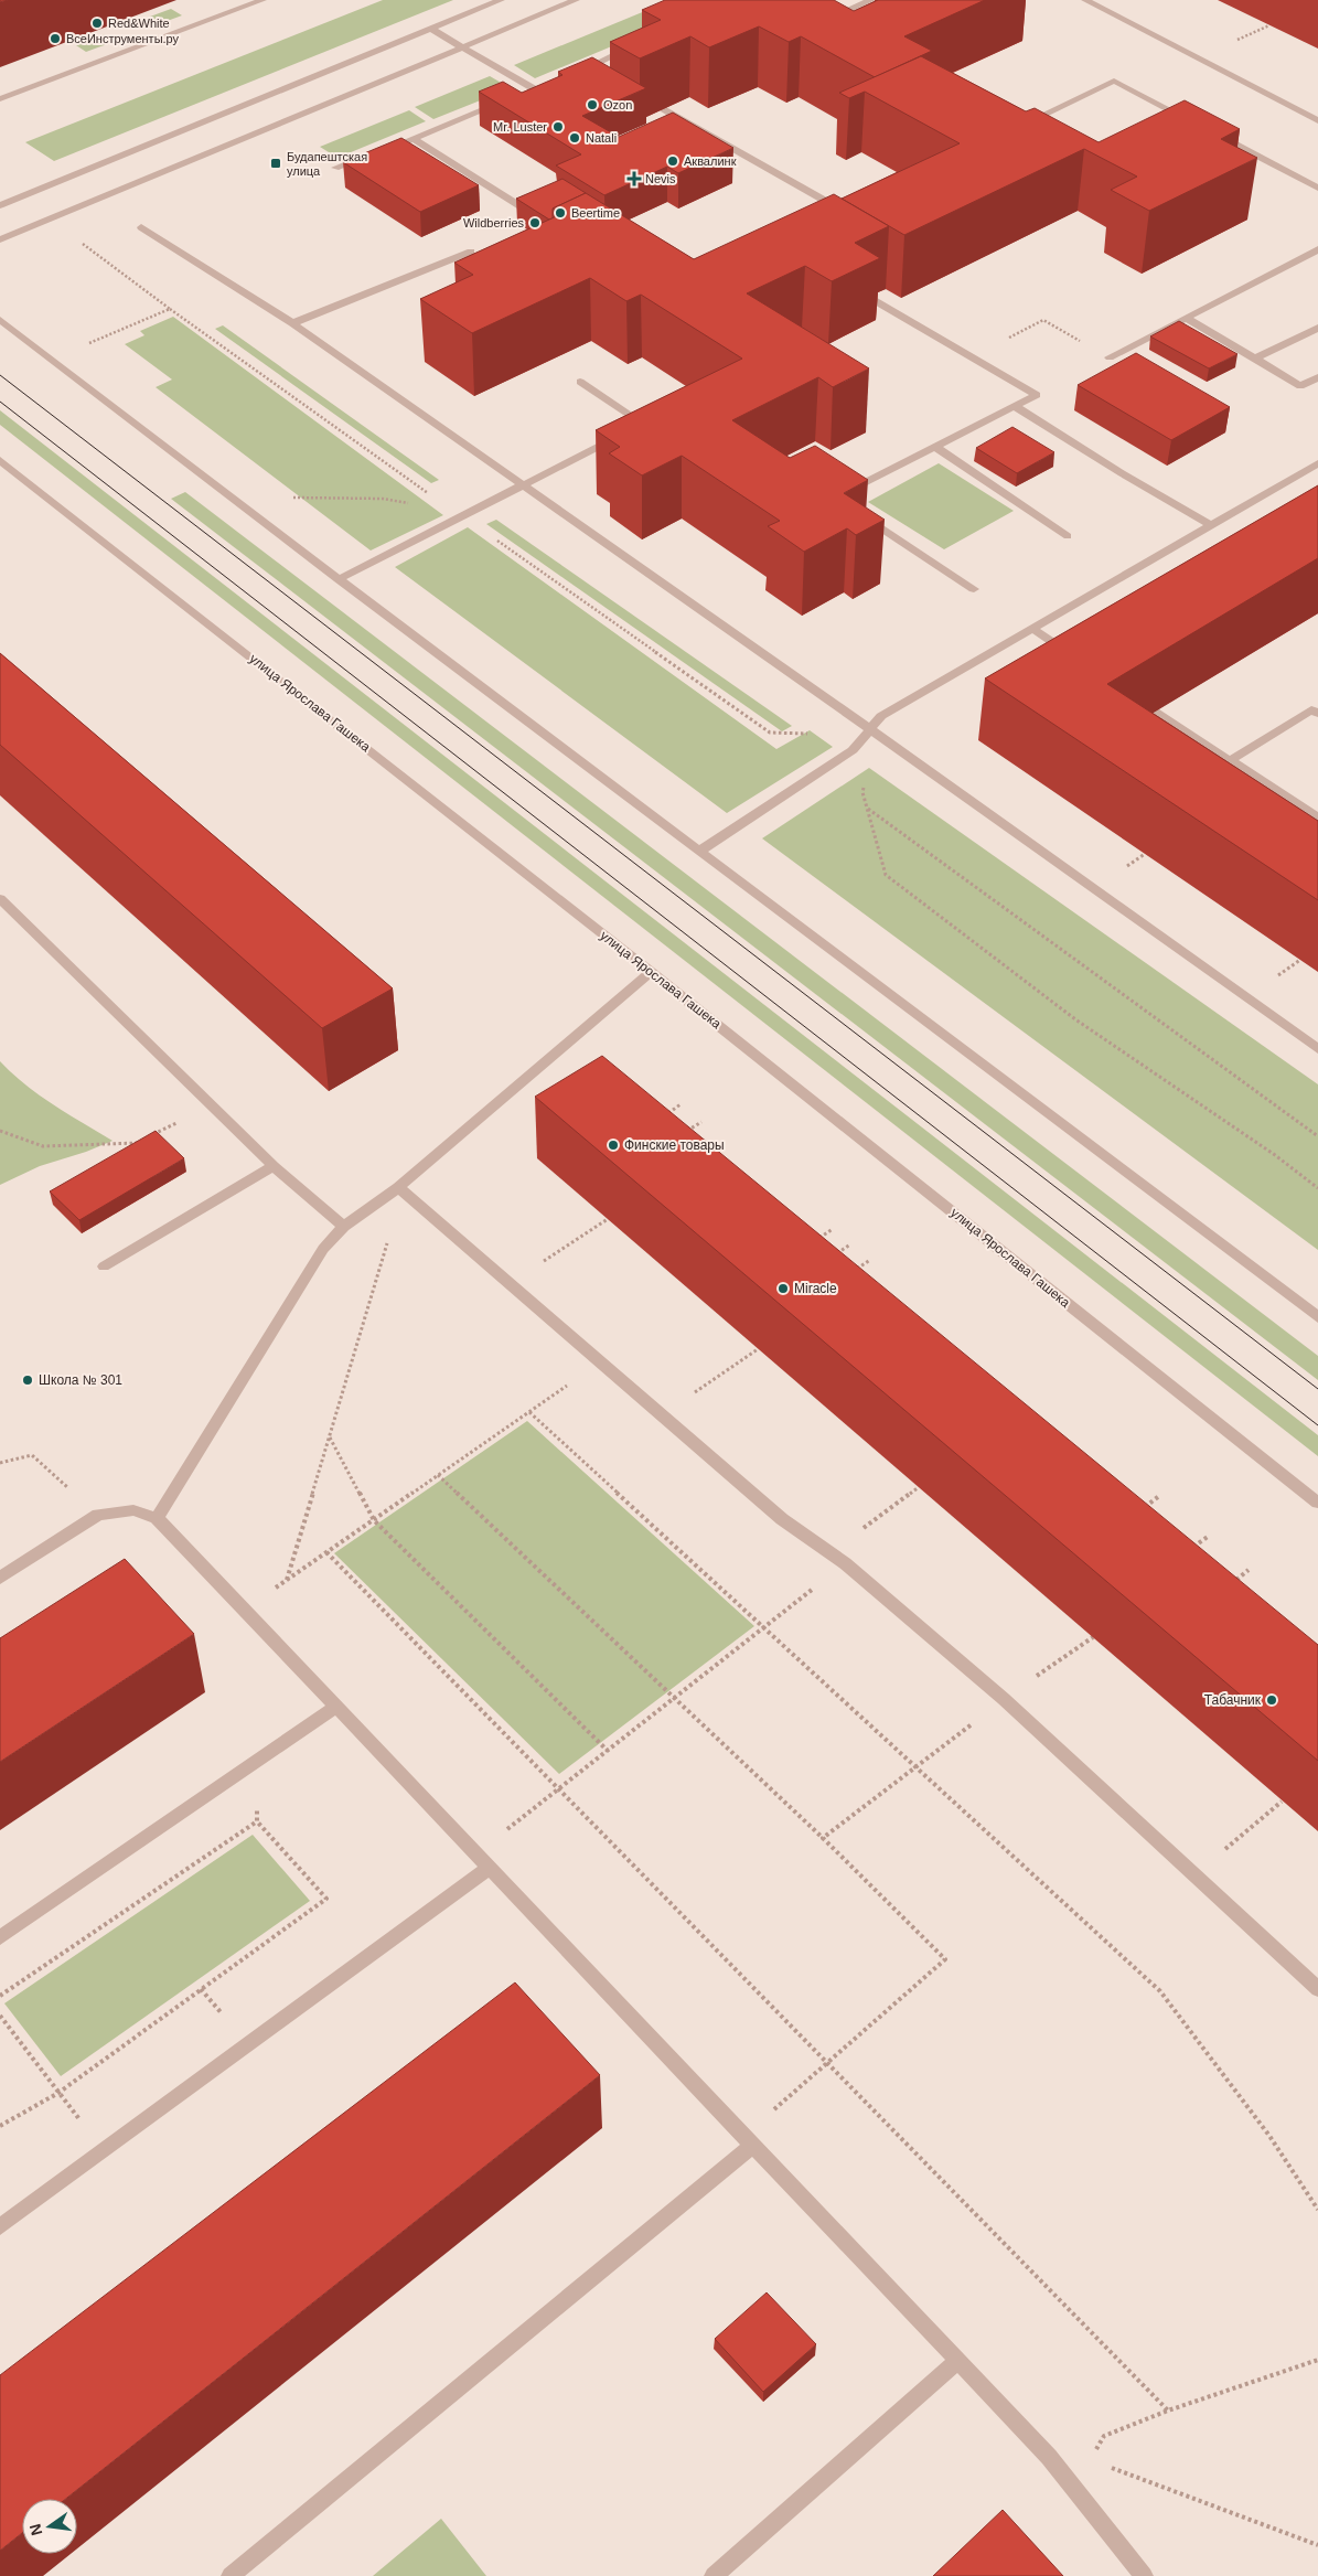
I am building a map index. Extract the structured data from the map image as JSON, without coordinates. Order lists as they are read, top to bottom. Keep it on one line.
{"streets":{"street":["улица Ярослава Гашека"]},"places":{"other":["Red&White","ВсеИнструменты.ру","Ozon","Mr. Luster","Natali","Аквалинк","Beertime","Wildberries","Финские товары","Miracle","Школа № 301","Табачник"],"transit":["Будапештская улица"],"health":["Nevis"]},"north":"left"}
